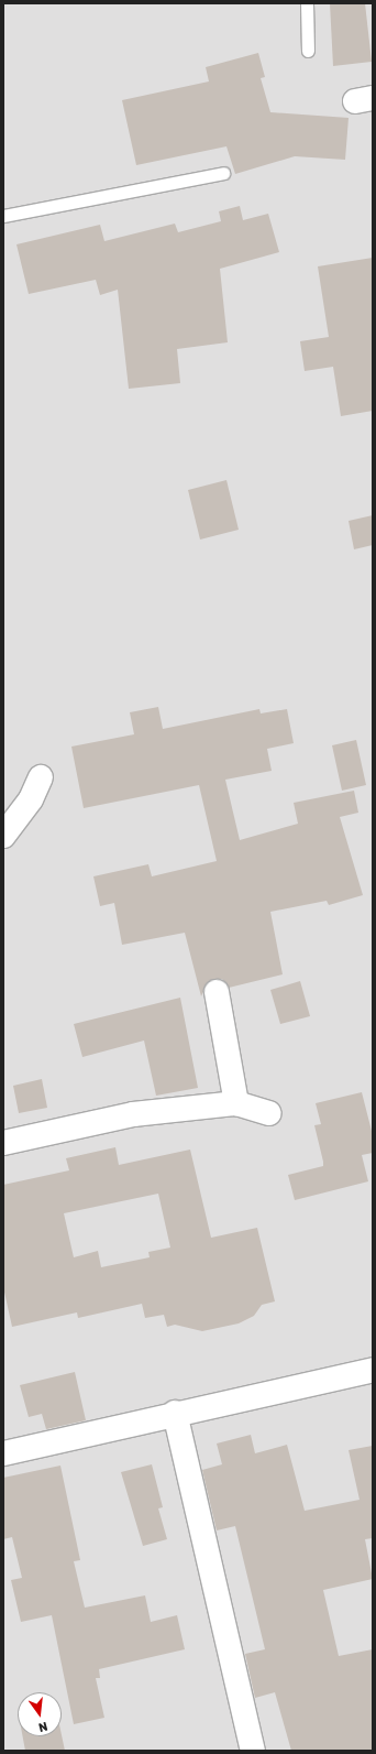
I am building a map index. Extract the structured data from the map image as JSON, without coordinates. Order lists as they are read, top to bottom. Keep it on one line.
{"north":"bottom"}
